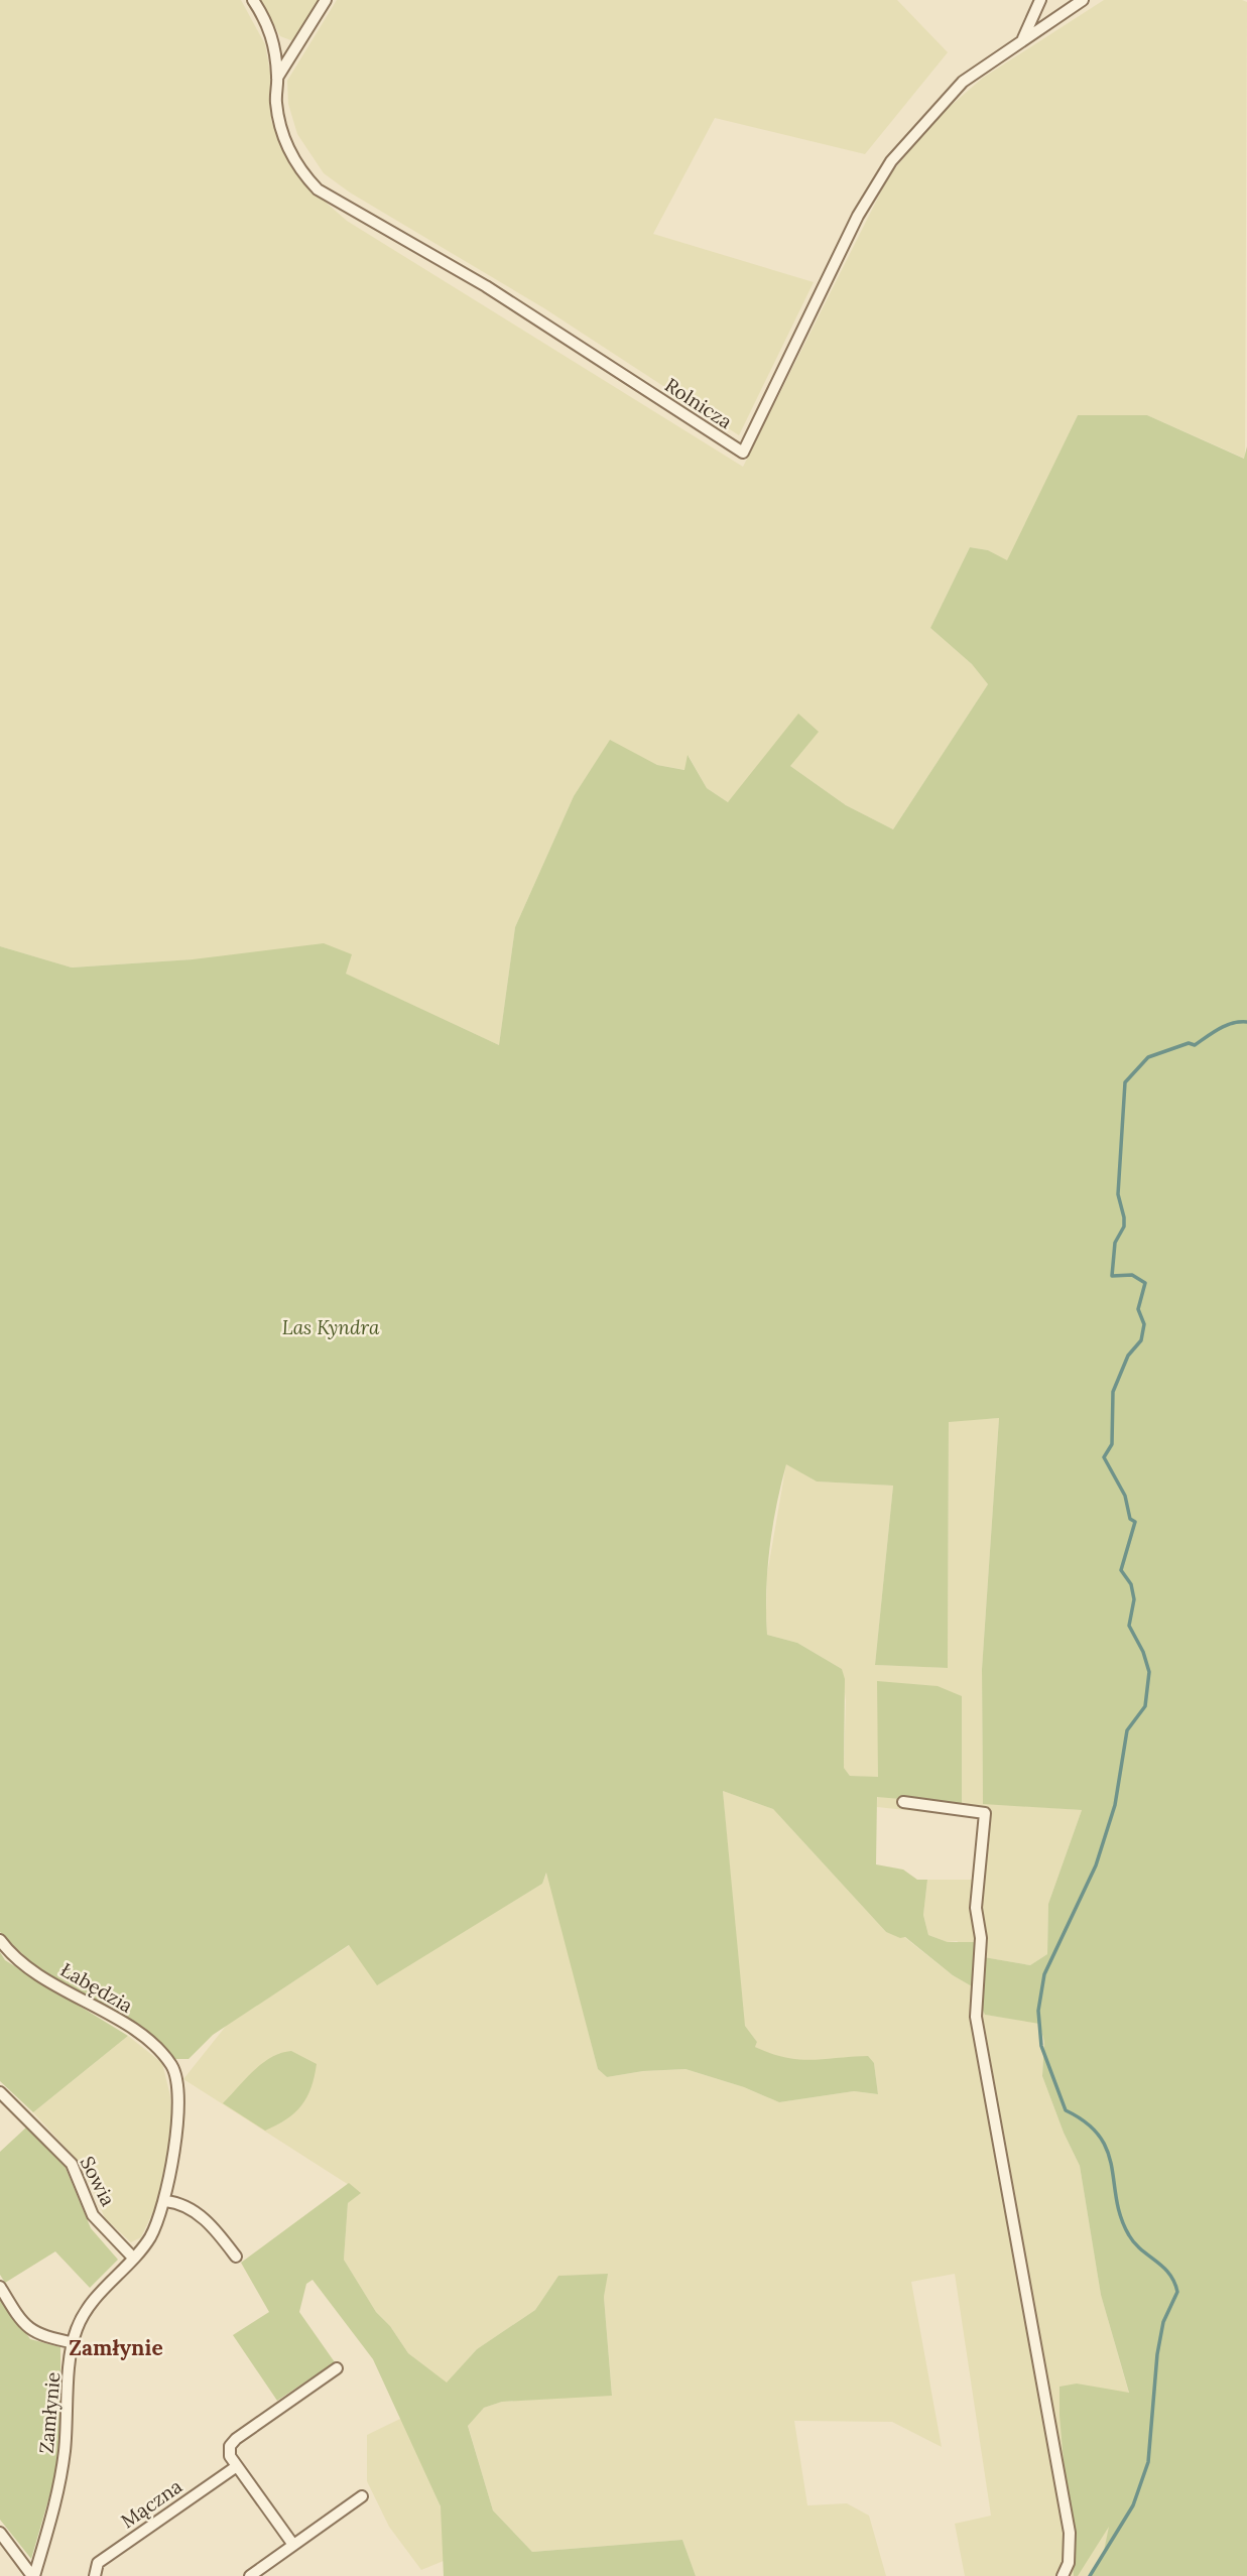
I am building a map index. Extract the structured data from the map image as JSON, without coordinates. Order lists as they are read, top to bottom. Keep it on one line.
{"streets":{"street":["Rolnicza","Łabędzia","Sowia","Zamłynie","Mączna"]},"crossings":[["Łabędzia","Zamłynie"],["Sowia","Zamłynie"]],"districts":["Zamłynie"],"parks":["Las Kyndra"]}
